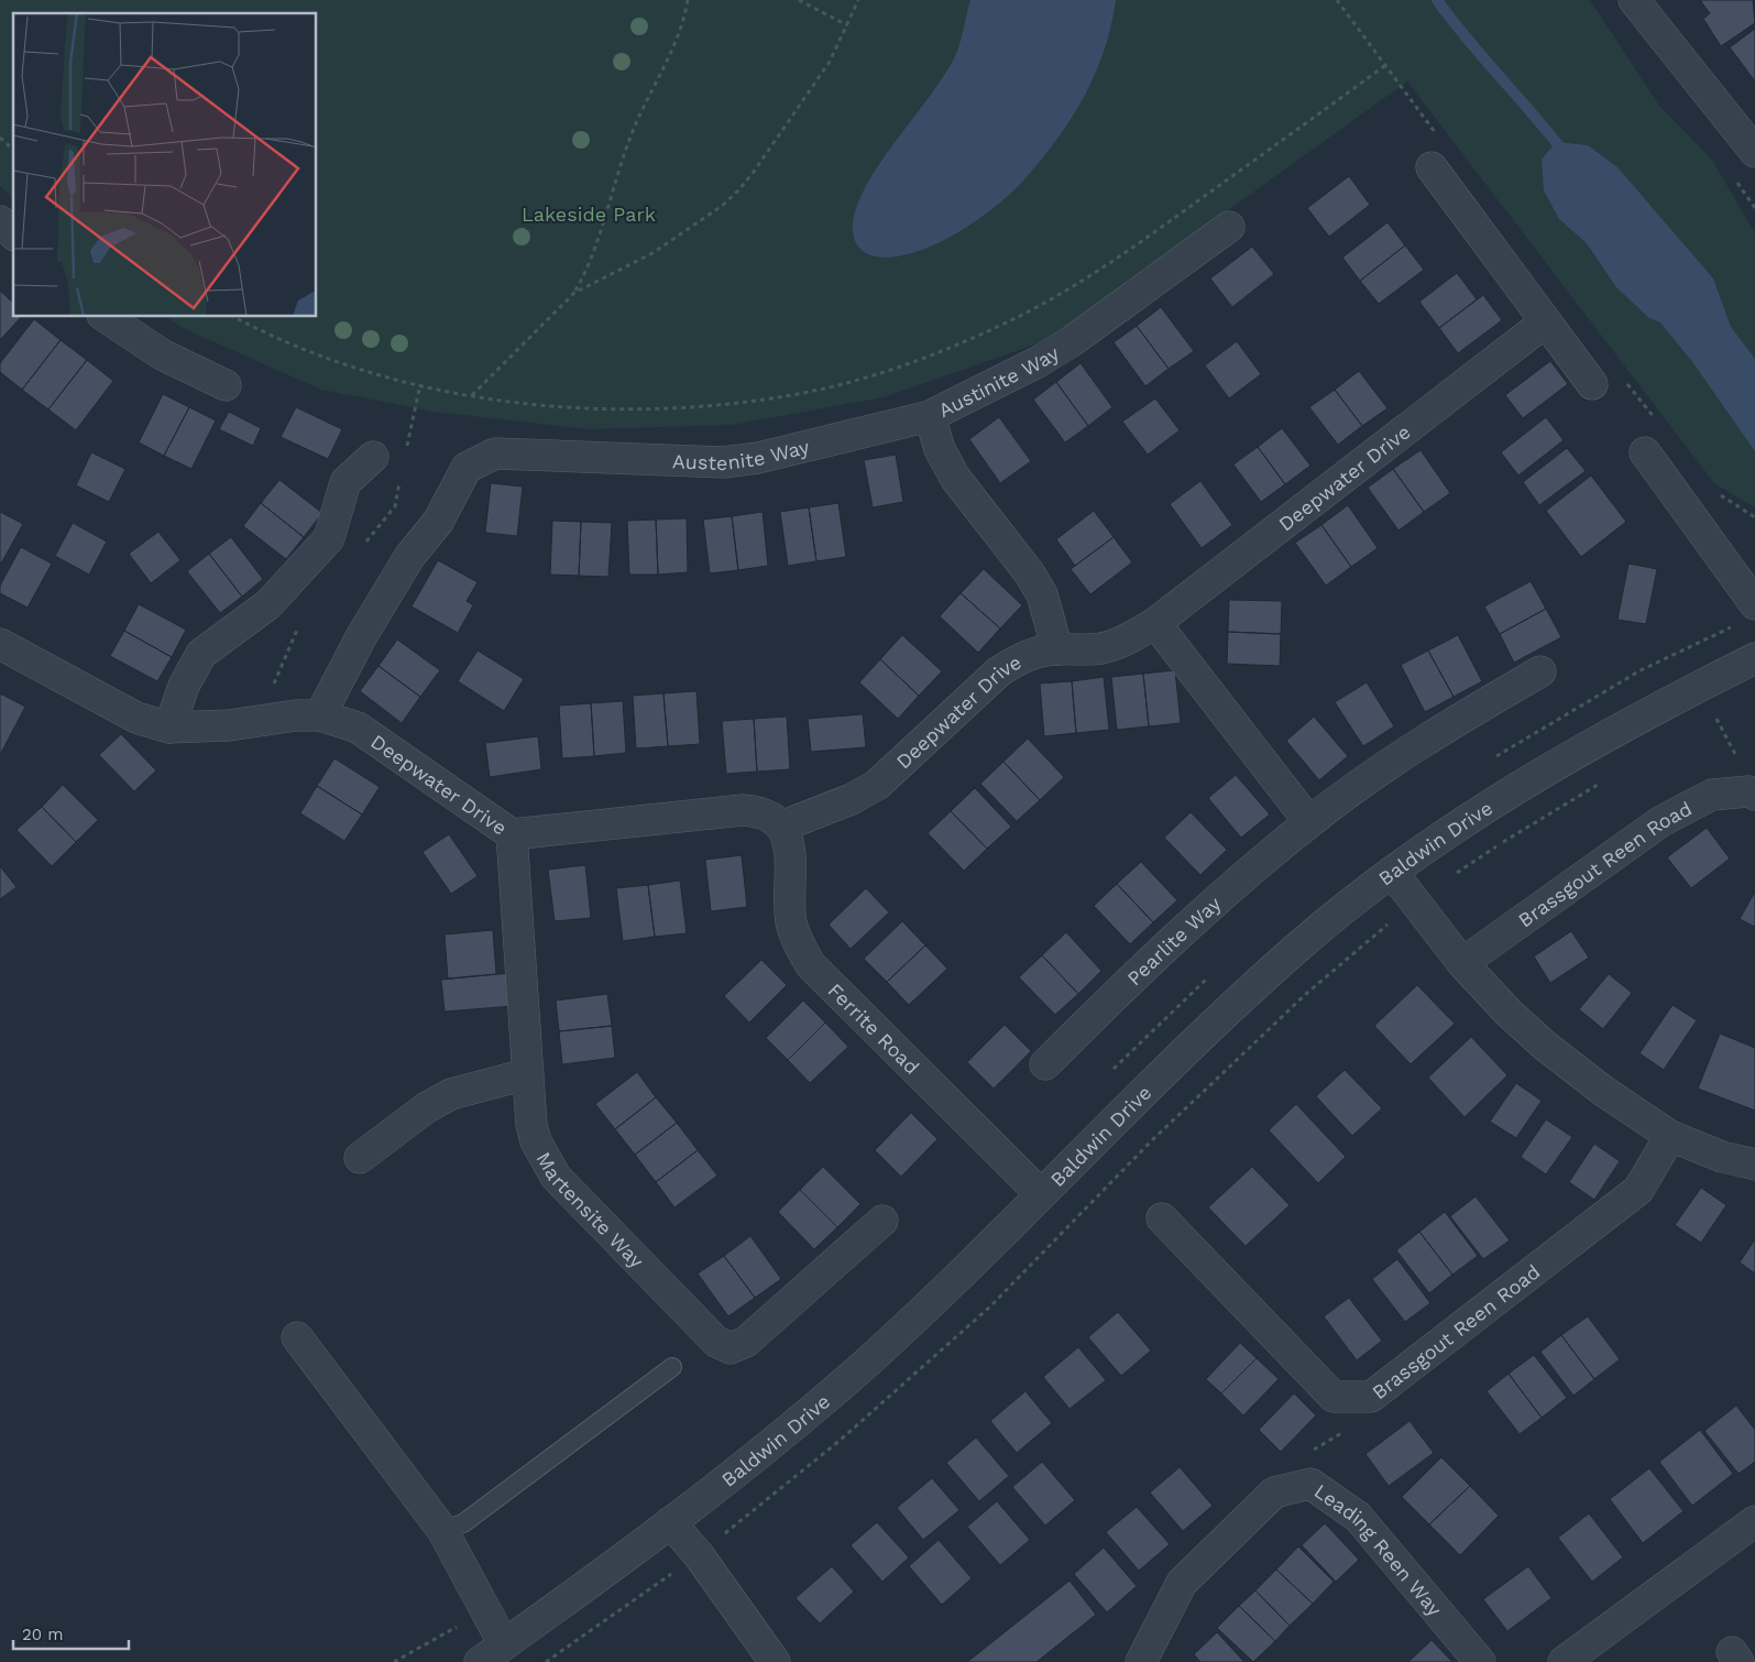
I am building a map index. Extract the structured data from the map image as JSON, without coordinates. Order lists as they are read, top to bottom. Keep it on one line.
{"streets":{"street":["Austinite Way","Austenite Way","Deepwater Drive","Baldwin Drive","Brassgout Reen Road","Pearlite Way","Ferrite Road","Martensite Way","Leading Reen Way"]},"crossings":[["Austinite Way","Austenite Way"],["Austinite Way","Deepwater Drive"],["Austenite Way","Deepwater Drive"],["Deepwater Drive","Ferrite Road"],["Deepwater Drive","Martensite Way"],["Baldwin Drive","Ferrite Road"]],"parks":["Lakeside Park"],"scale_bar":"20 m"}
